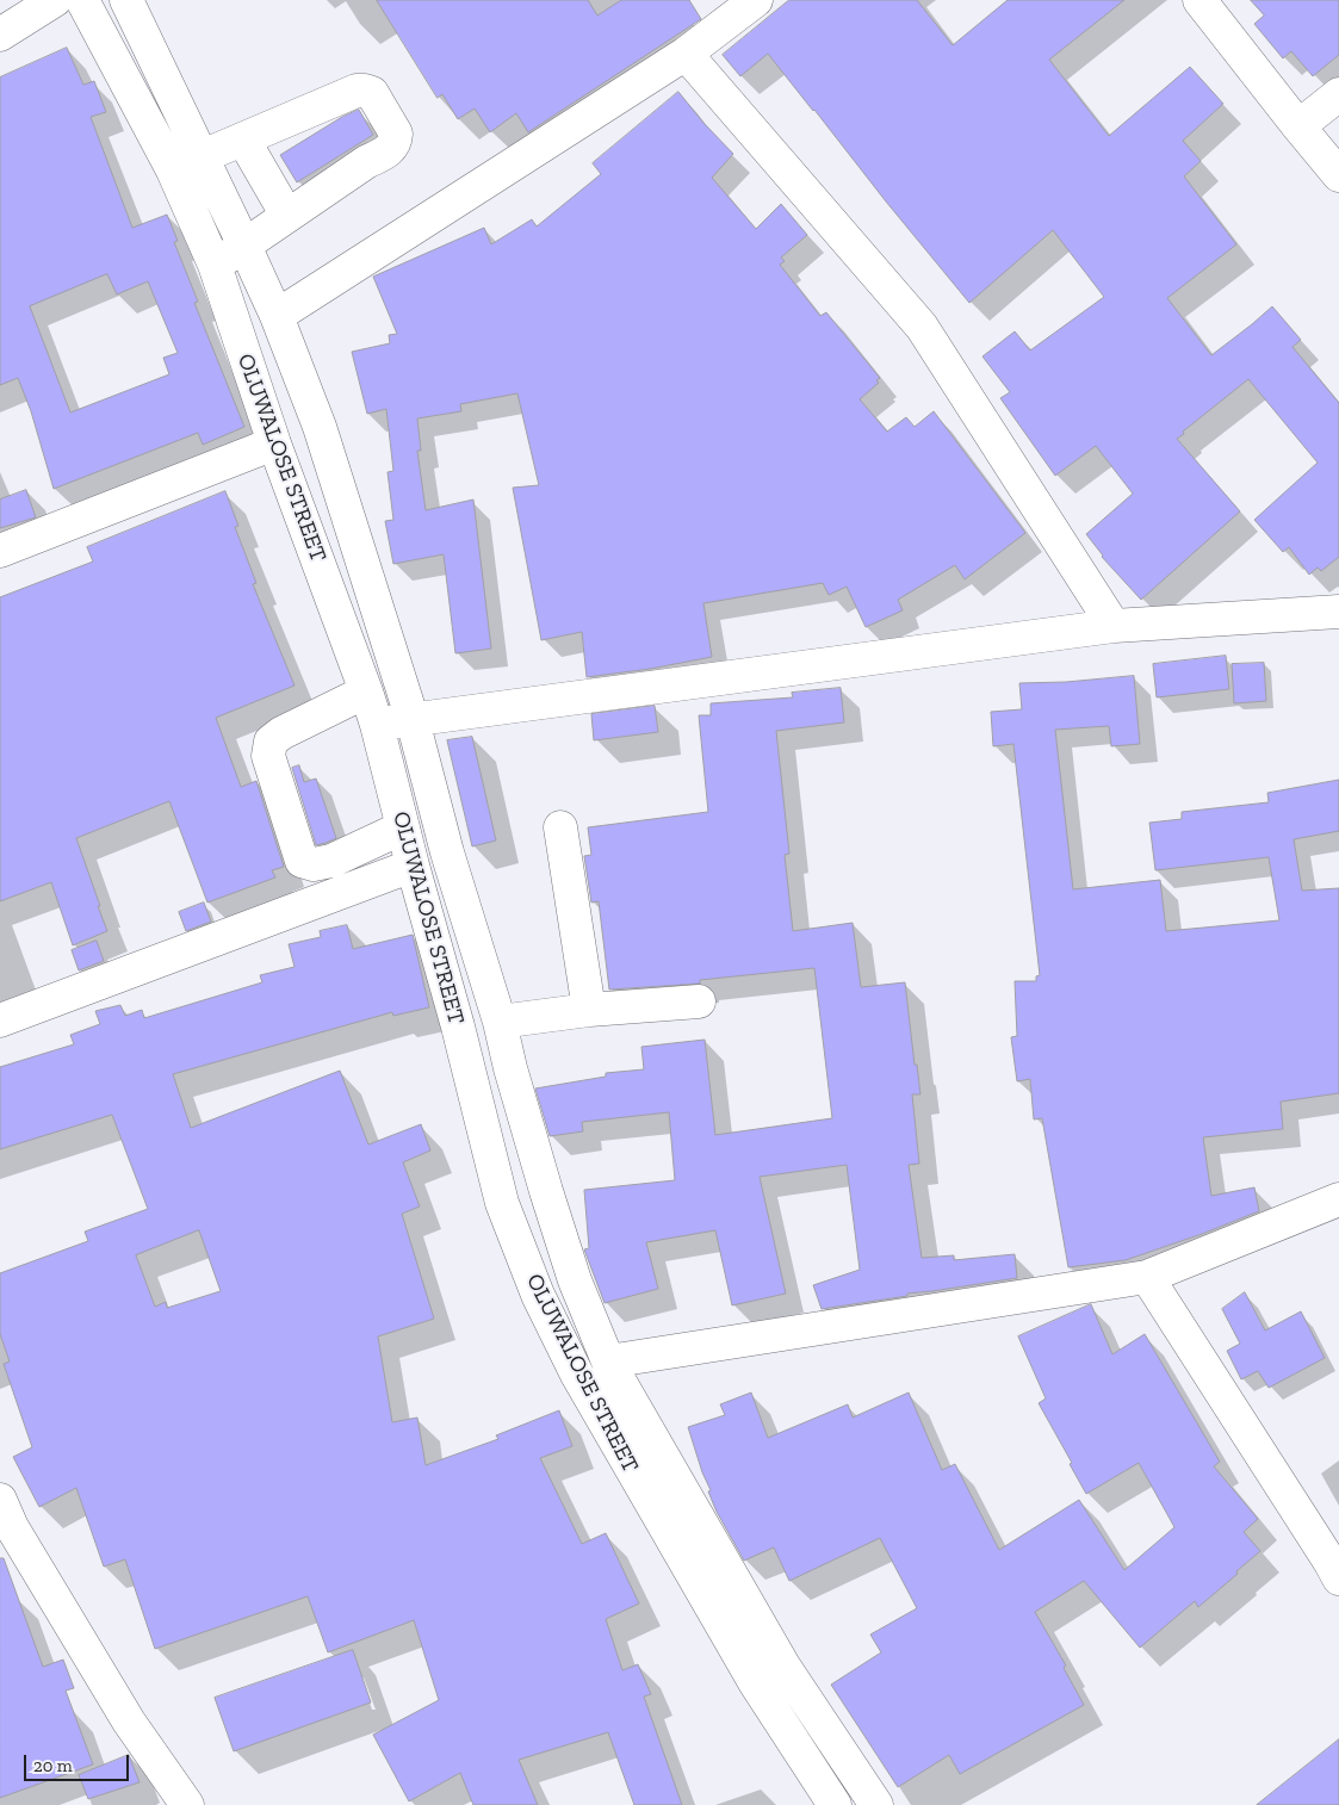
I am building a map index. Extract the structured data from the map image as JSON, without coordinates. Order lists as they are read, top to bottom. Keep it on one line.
{"streets":{"street":["OLUWALOSE STREET"]},"scale_bar":"20 m"}
